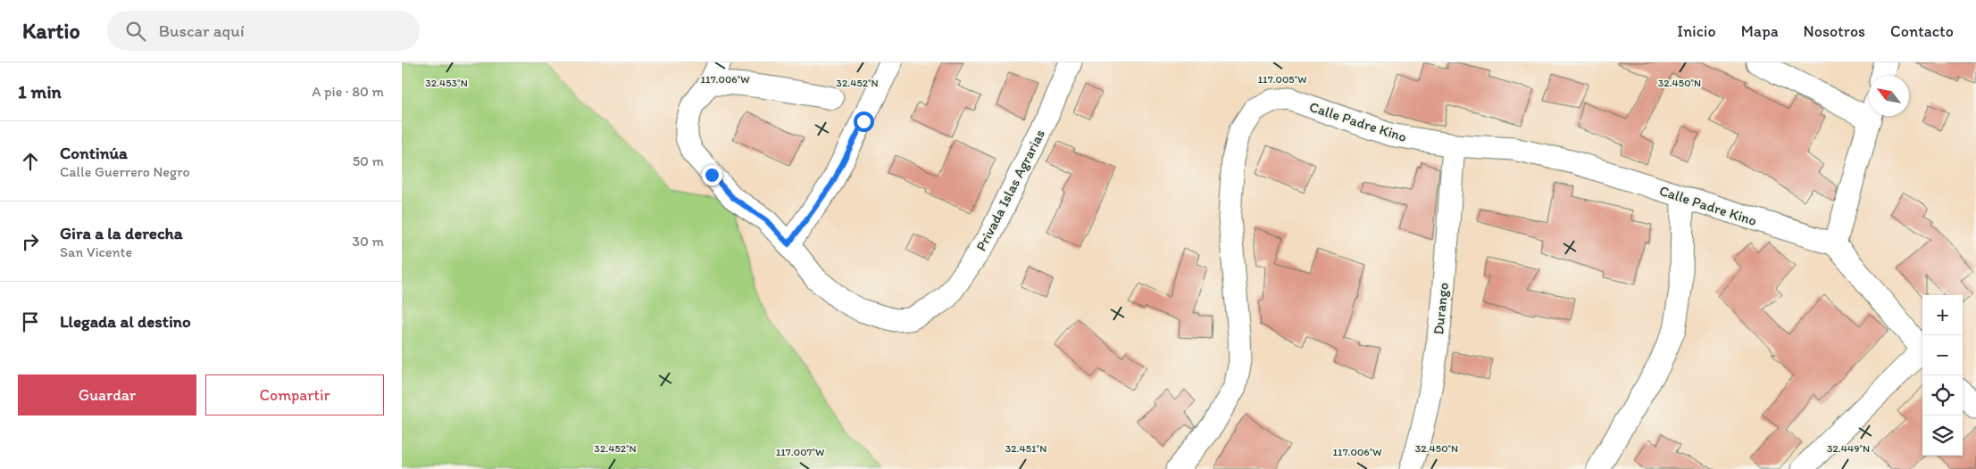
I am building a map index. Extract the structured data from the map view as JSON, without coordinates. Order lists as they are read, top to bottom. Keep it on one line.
{"streets":{"street":["Calle Padre Kino","Privada Islas Agrarias","Durango"]},"crossings":[["Calle Padre Kino","Durango"]],"north":"top left","page":{"header":"Kartio","search":"Buscar aquí","nav":["Inicio","Mapa","Nosotros","Contacto"],"heading":["1 min","A pie · 80 m"],"list":[["Continúa","Calle Guerrero Negro","50 m"],["Gira a la derecha","San Vicente","30 m"],"Llegada al destino"],"map_buttons":["+","−"],"buttons":["Guardar","Compartir"]},"coordinates":["117.006°W","117.005°W","32.453°N","32.452°N","32.450°N","32.451°N","32.449°N","117.007°W"]}
